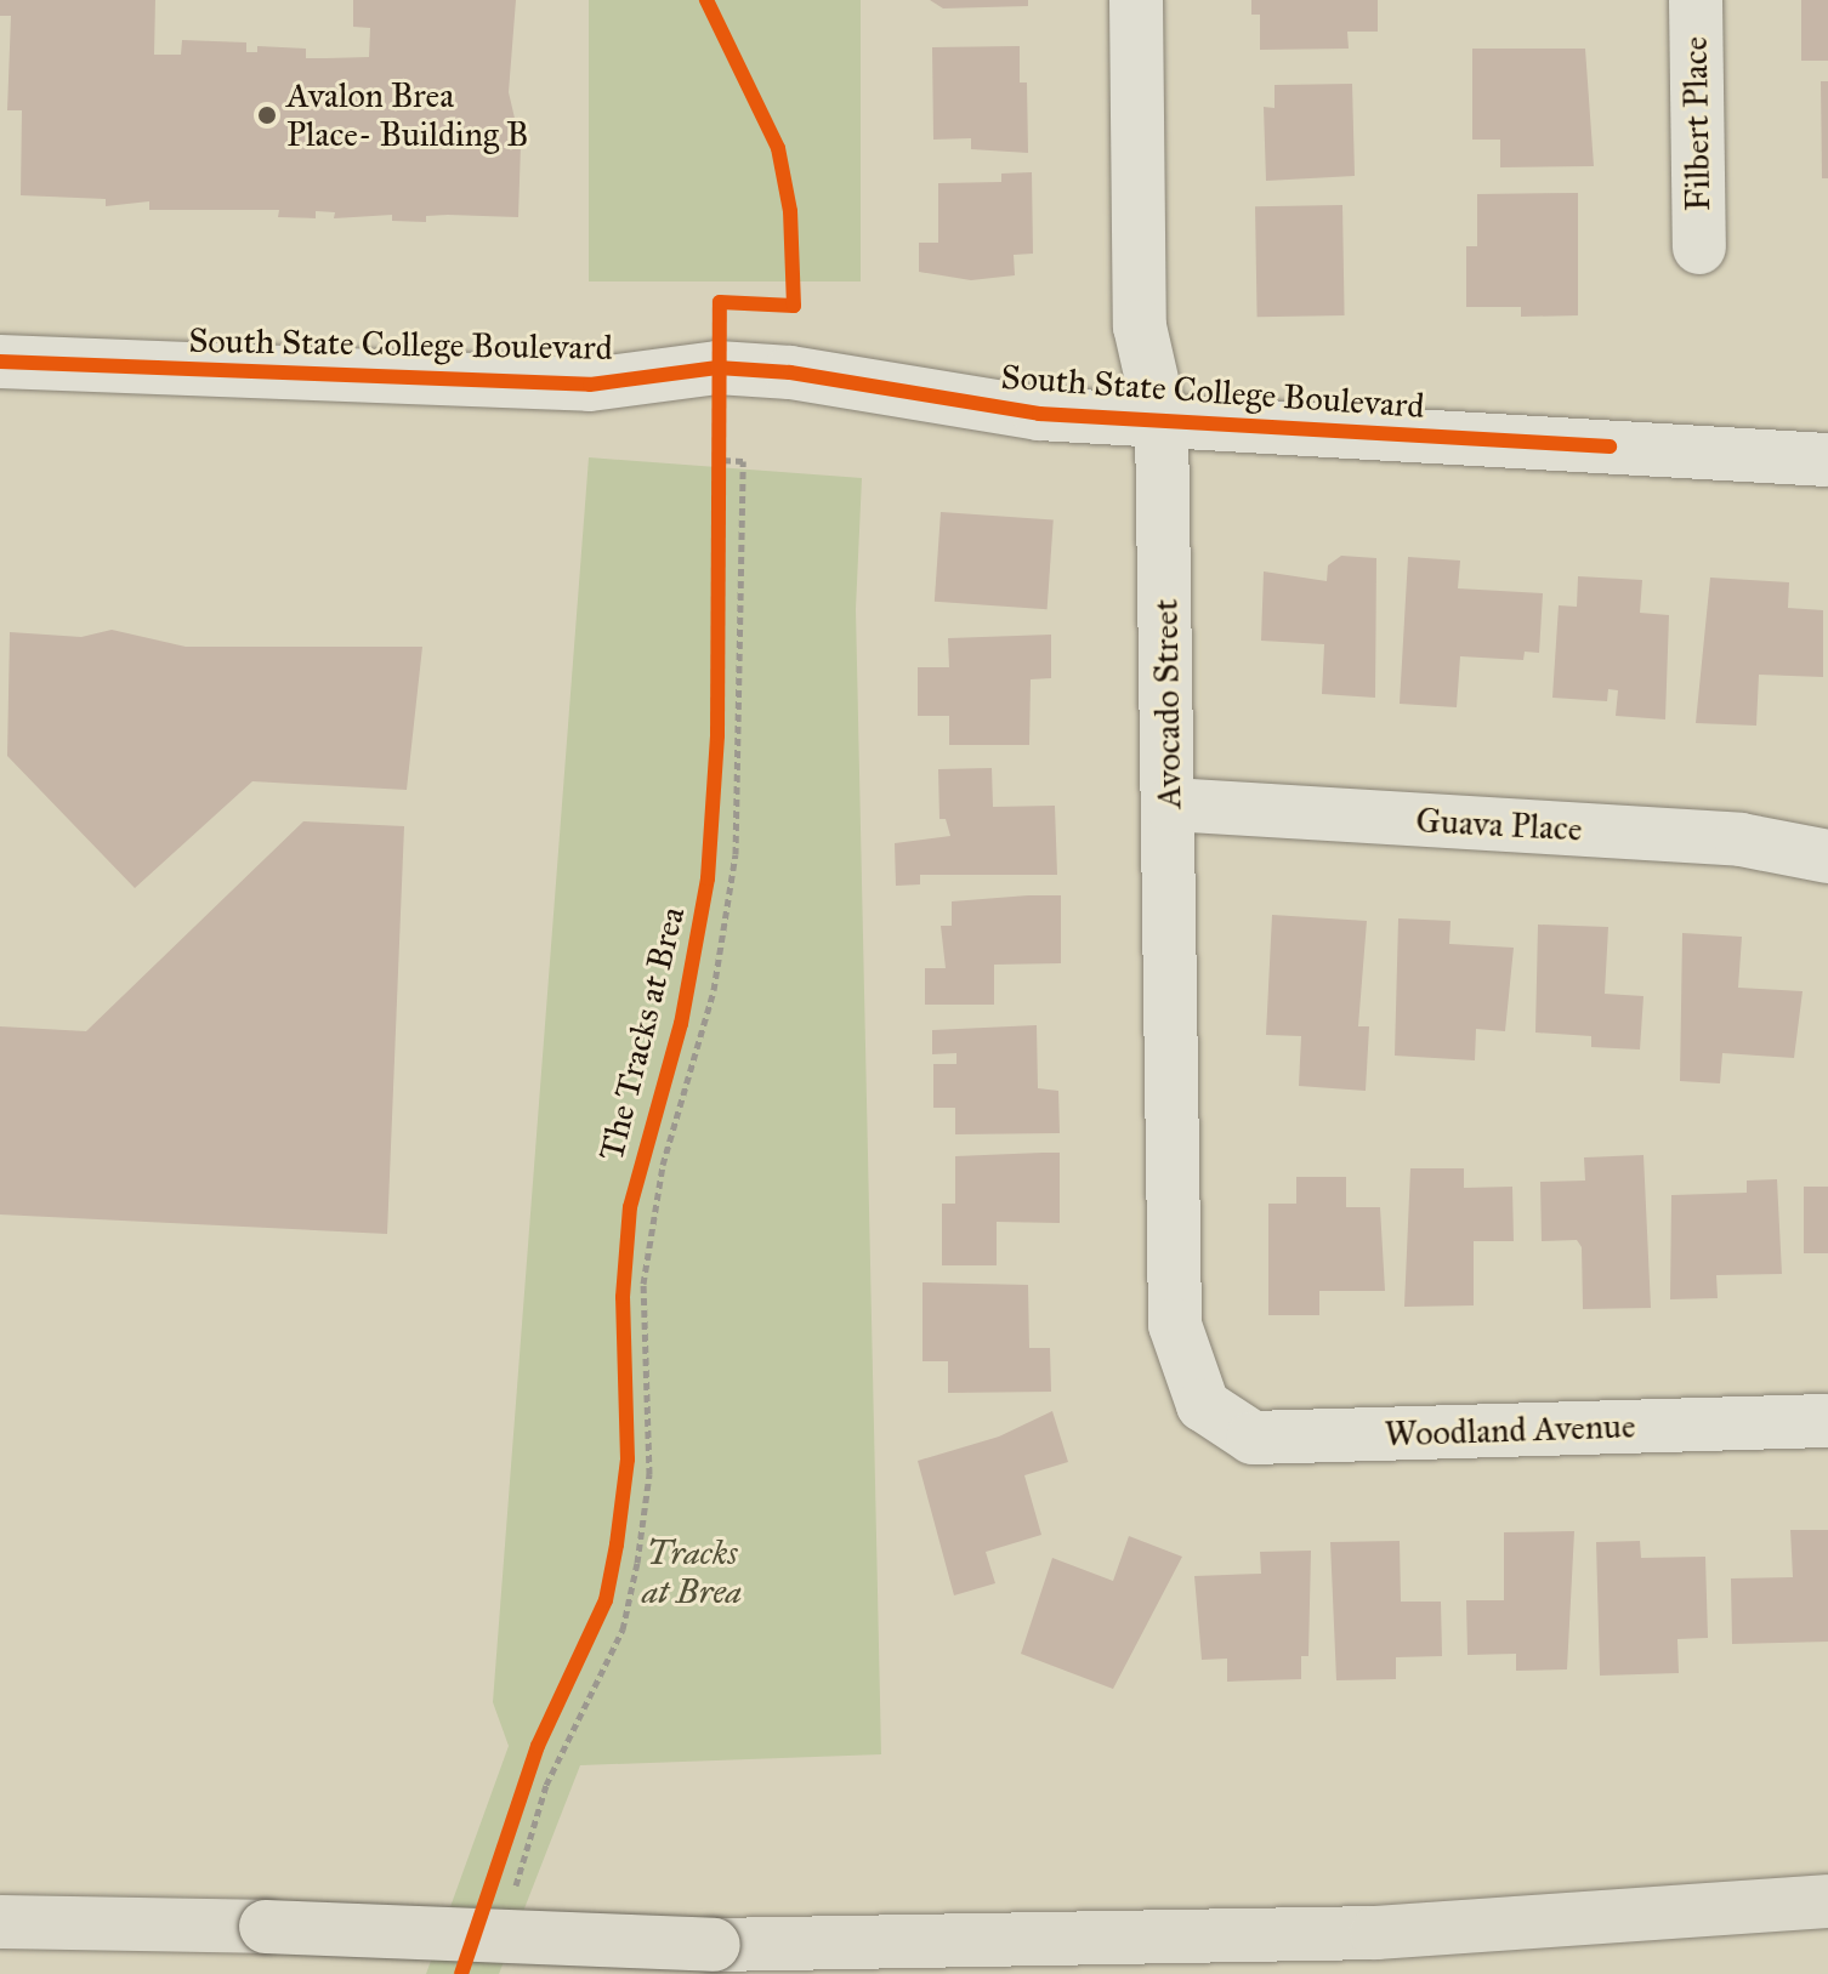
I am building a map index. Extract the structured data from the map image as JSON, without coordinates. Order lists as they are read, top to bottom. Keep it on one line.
{"streets":{"street":["Filbert Place","South State College Boulevard","Avocado Street","Guava Place","Woodland Avenue"],"cycle path":["The Tracks at Brea"]},"crossings":[["South State College Boulevard","Avocado Street"],["Avocado Street","Guava Place"],["Avocado Street","Woodland Avenue"]],"parks":["Tracks at Brea"],"places":["Avalon Brea Place- Building B"]}
